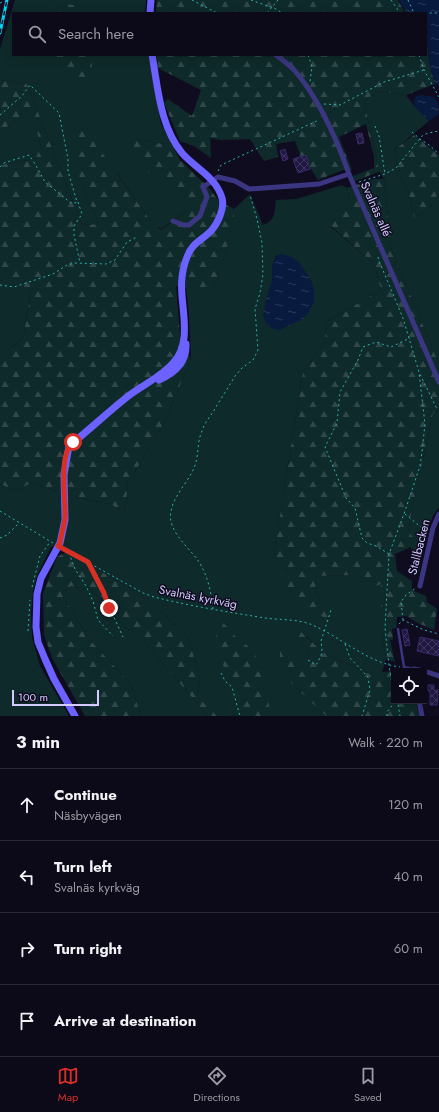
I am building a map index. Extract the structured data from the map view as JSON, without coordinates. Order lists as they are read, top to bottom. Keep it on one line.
{"streets":{"street":["Svalnäs allé","Stallbacken"],"path":["Svalnäs kyrkväg"]},"scale_bar":"100 m","page":{"search":"Search here","scale":"100 m","heading":["3 min","Walk · 220 m"],"list":[["Continue","Näsbyvägen","120 m"],["Turn left","Svalnäs kyrkväg","40 m"],["Turn right","60 m"],"Arrive at destination"],"nav":["Map","Directions","Saved"]}}
